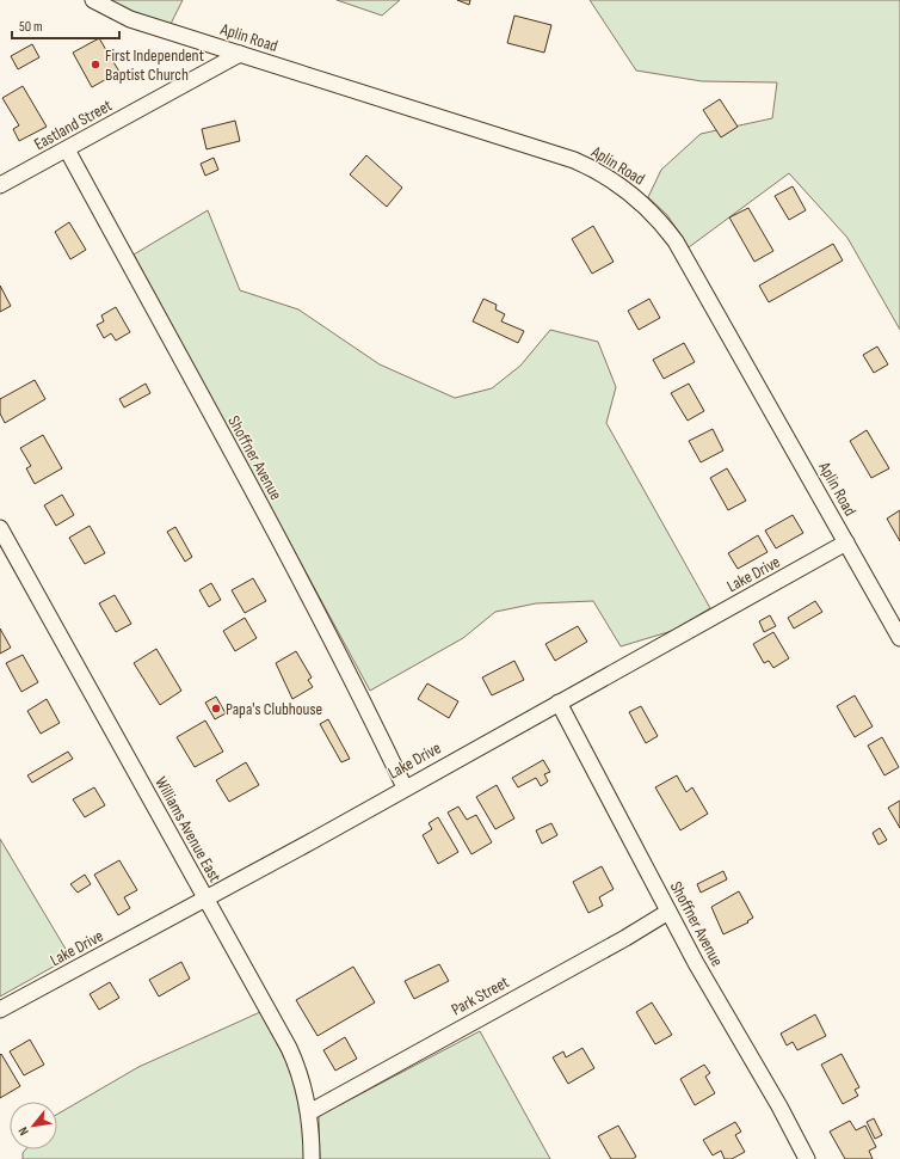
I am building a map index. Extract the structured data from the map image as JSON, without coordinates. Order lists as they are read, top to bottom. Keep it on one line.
{"streets":{"street":["Aplin Road","Eastland Street","Shoffner Avenue","Lake Drive","Williams Avenue East","Park Street"]},"crossings":[["Aplin Road","Eastland Street"],["Aplin Road","Lake Drive"],["Eastland Street","Shoffner Avenue"],["Shoffner Avenue","Lake Drive"],["Shoffner Avenue","Park Street"],["Lake Drive","Williams Avenue East"],["Williams Avenue East","Park Street"]],"places":["First Independent Baptist Church","Papa's Clubhouse"],"scale_bar":"50 m","north":"bottom left"}
